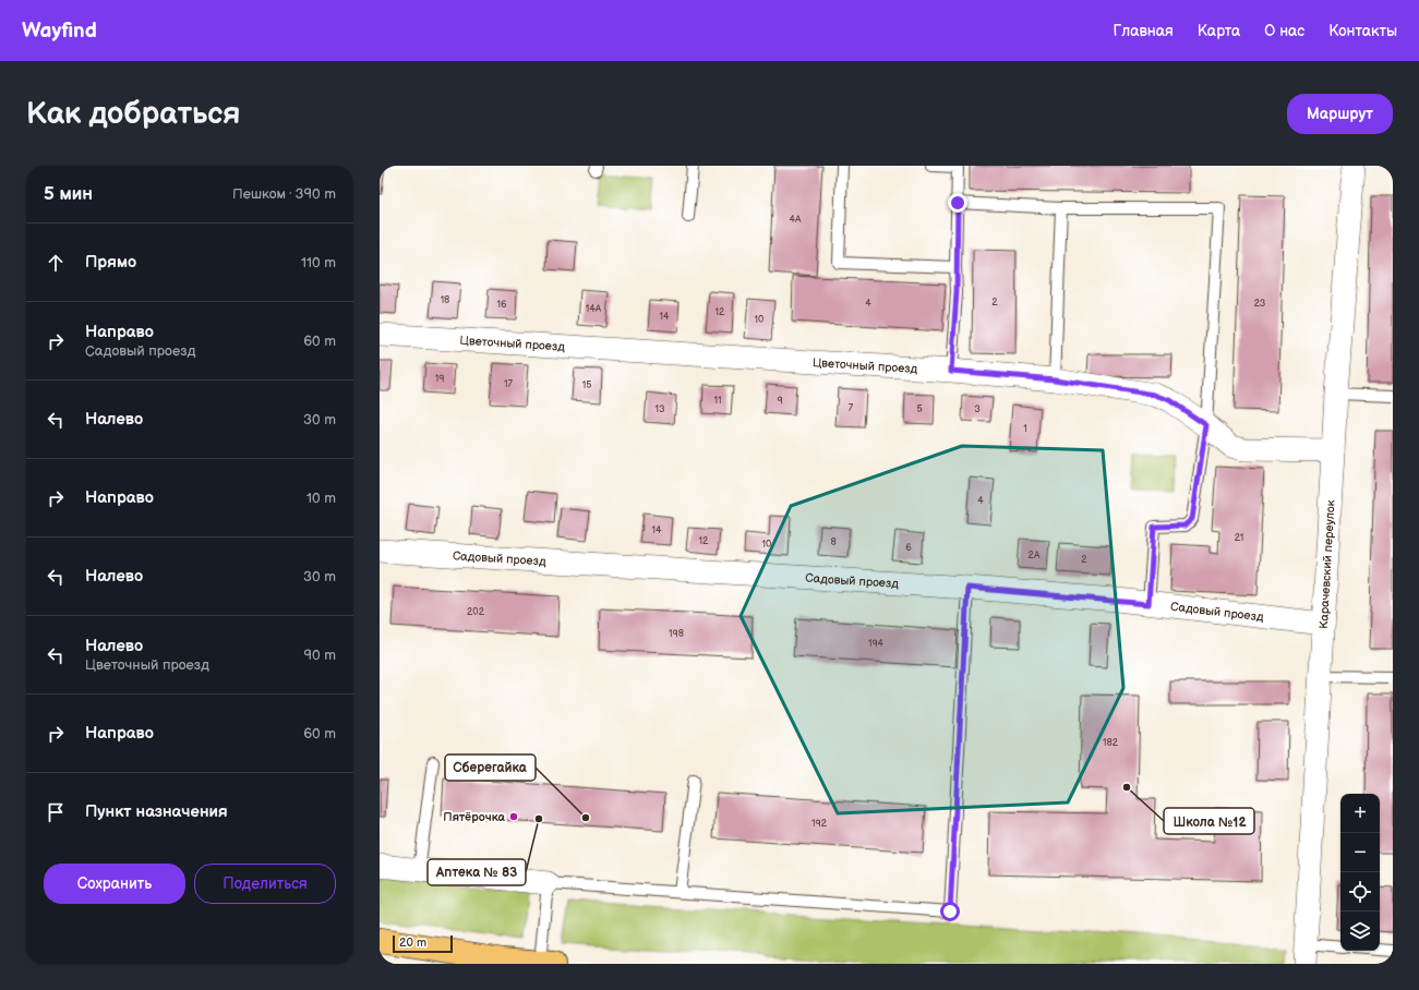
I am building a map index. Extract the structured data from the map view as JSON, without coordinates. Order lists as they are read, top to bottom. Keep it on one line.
{"streets":{"street":["Цветочный проезд","Садовый проезд","Карачевский переулок"]},"crossings":[["Цветочный проезд","Карачевский переулок"],["Садовый проезд","Карачевский переулок"]],"places":["Школа №12","Пятёрочка","Сберегайка","Аптека № 83"],"house_numbers":["4А","18","2","4","23","16","14А","12","14","10","19","17","15","11","9","7","13","5","3","1","4","14","21","12","8","10","6","2А","2","202","198","194","182","192"],"scale_bar":"20 m","page":{"header":"Wayfind","nav":["Главная","Карта","О нас","Контакты"],"buttons":["Маршрут",["Сохранить","Поделиться"]],"title":"Как добраться","heading":["5 мин","Пешком · 390 m"],"list":[["Прямо","110 m"],["Направо","Садовый проезд","60 m"],["Налево","30 m"],["Направо","10 m"],["Налево","30 m"],["Налево","Цветочный проезд","90 m"],["Направо","60 m"],"Пункт назначения"],"map_buttons":["+","−"],"scale":"20 m"}}
